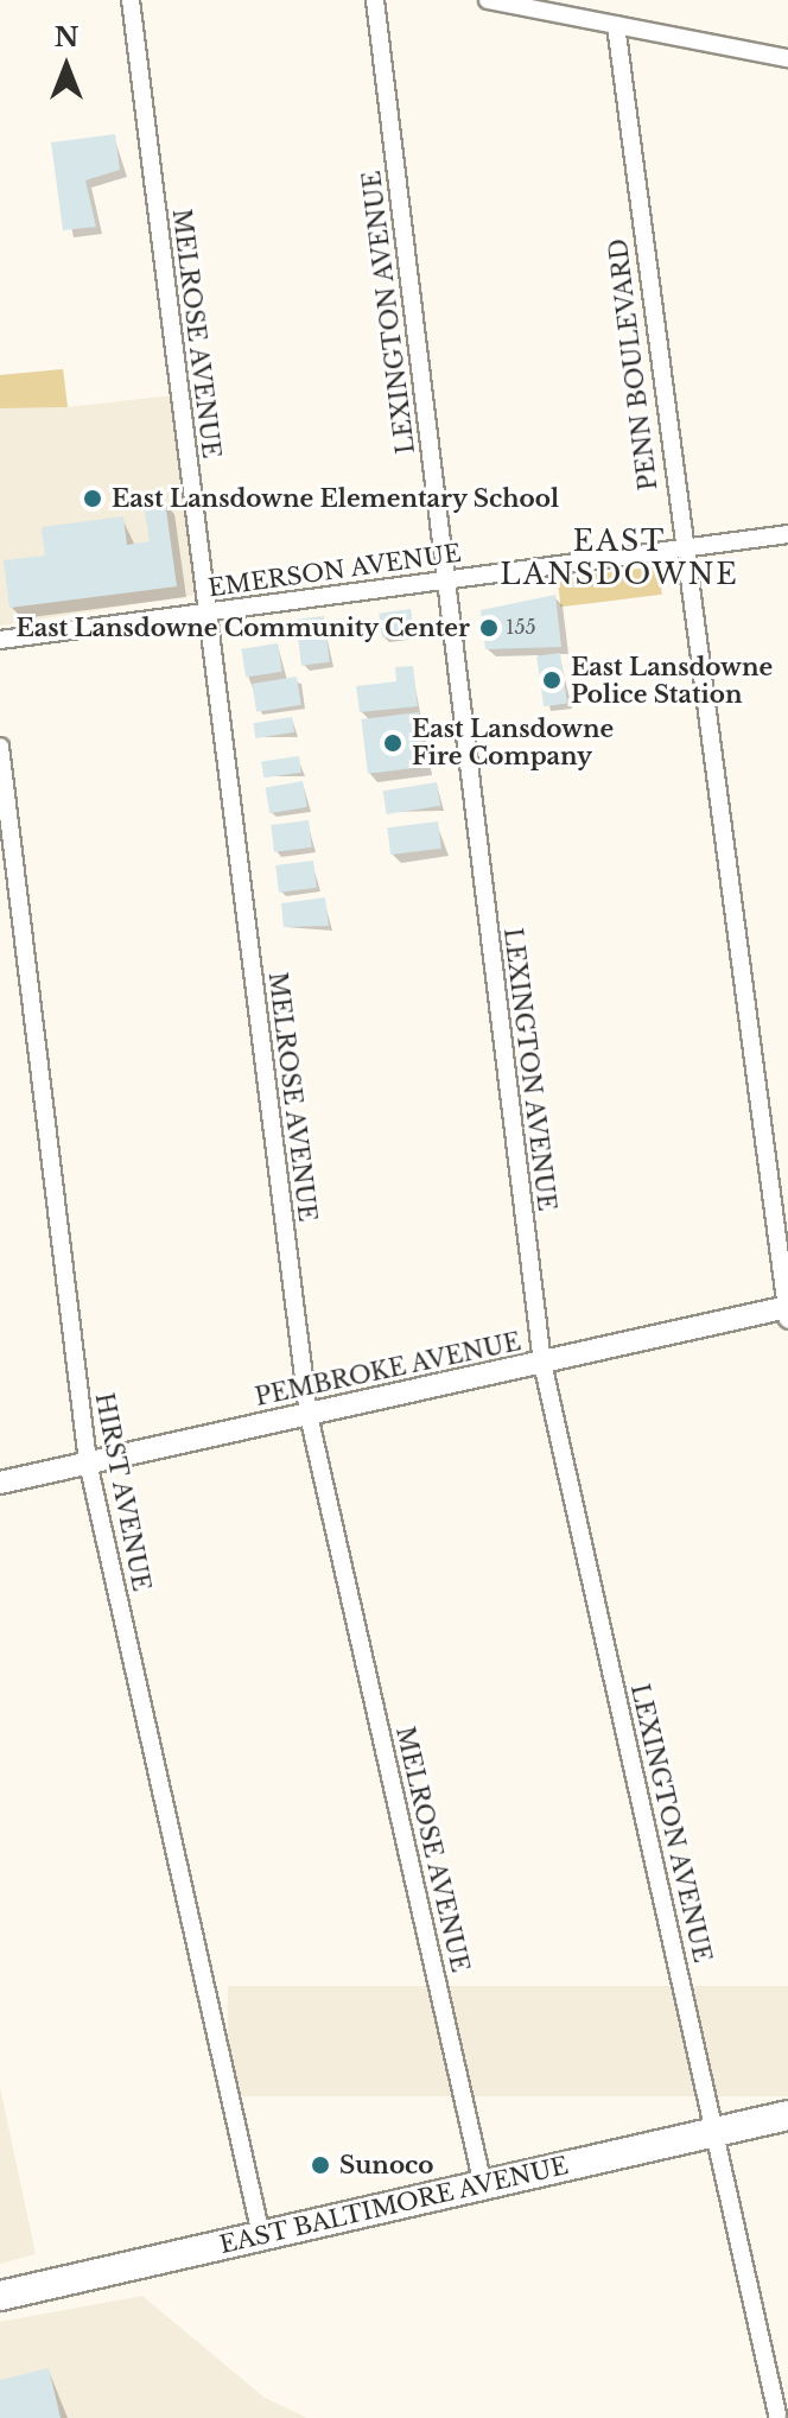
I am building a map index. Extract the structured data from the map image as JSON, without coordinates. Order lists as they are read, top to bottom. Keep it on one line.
{"streets":{"main road":["EAST BALTIMORE AVENUE"],"street":["LEXINGTON AVENUE","MELROSE AVENUE","PENN BOULEVARD","EMERSON AVENUE","PEMBROKE AVENUE","HIRST AVENUE"]},"crossings":[["LEXINGTON AVENUE","EMERSON AVENUE"],["LEXINGTON AVENUE","PEMBROKE AVENUE"],["LEXINGTON AVENUE","EAST BALTIMORE AVENUE"],["MELROSE AVENUE","EMERSON AVENUE"],["MELROSE AVENUE","PEMBROKE AVENUE"],["MELROSE AVENUE","EAST BALTIMORE AVENUE"],["PENN BOULEVARD","EMERSON AVENUE"],["PENN BOULEVARD","PEMBROKE AVENUE"],["PEMBROKE AVENUE","HIRST AVENUE"],["HIRST AVENUE","EAST BALTIMORE AVENUE"]],"districts":["EAST LANSDOWNE"],"places":["East Lansdowne Elementary School","East Lansdowne Community Center","East Lansdowne Police Station","East Lansdowne Fire Company","Sunoco"],"house_numbers":["155"],"north":"top"}
